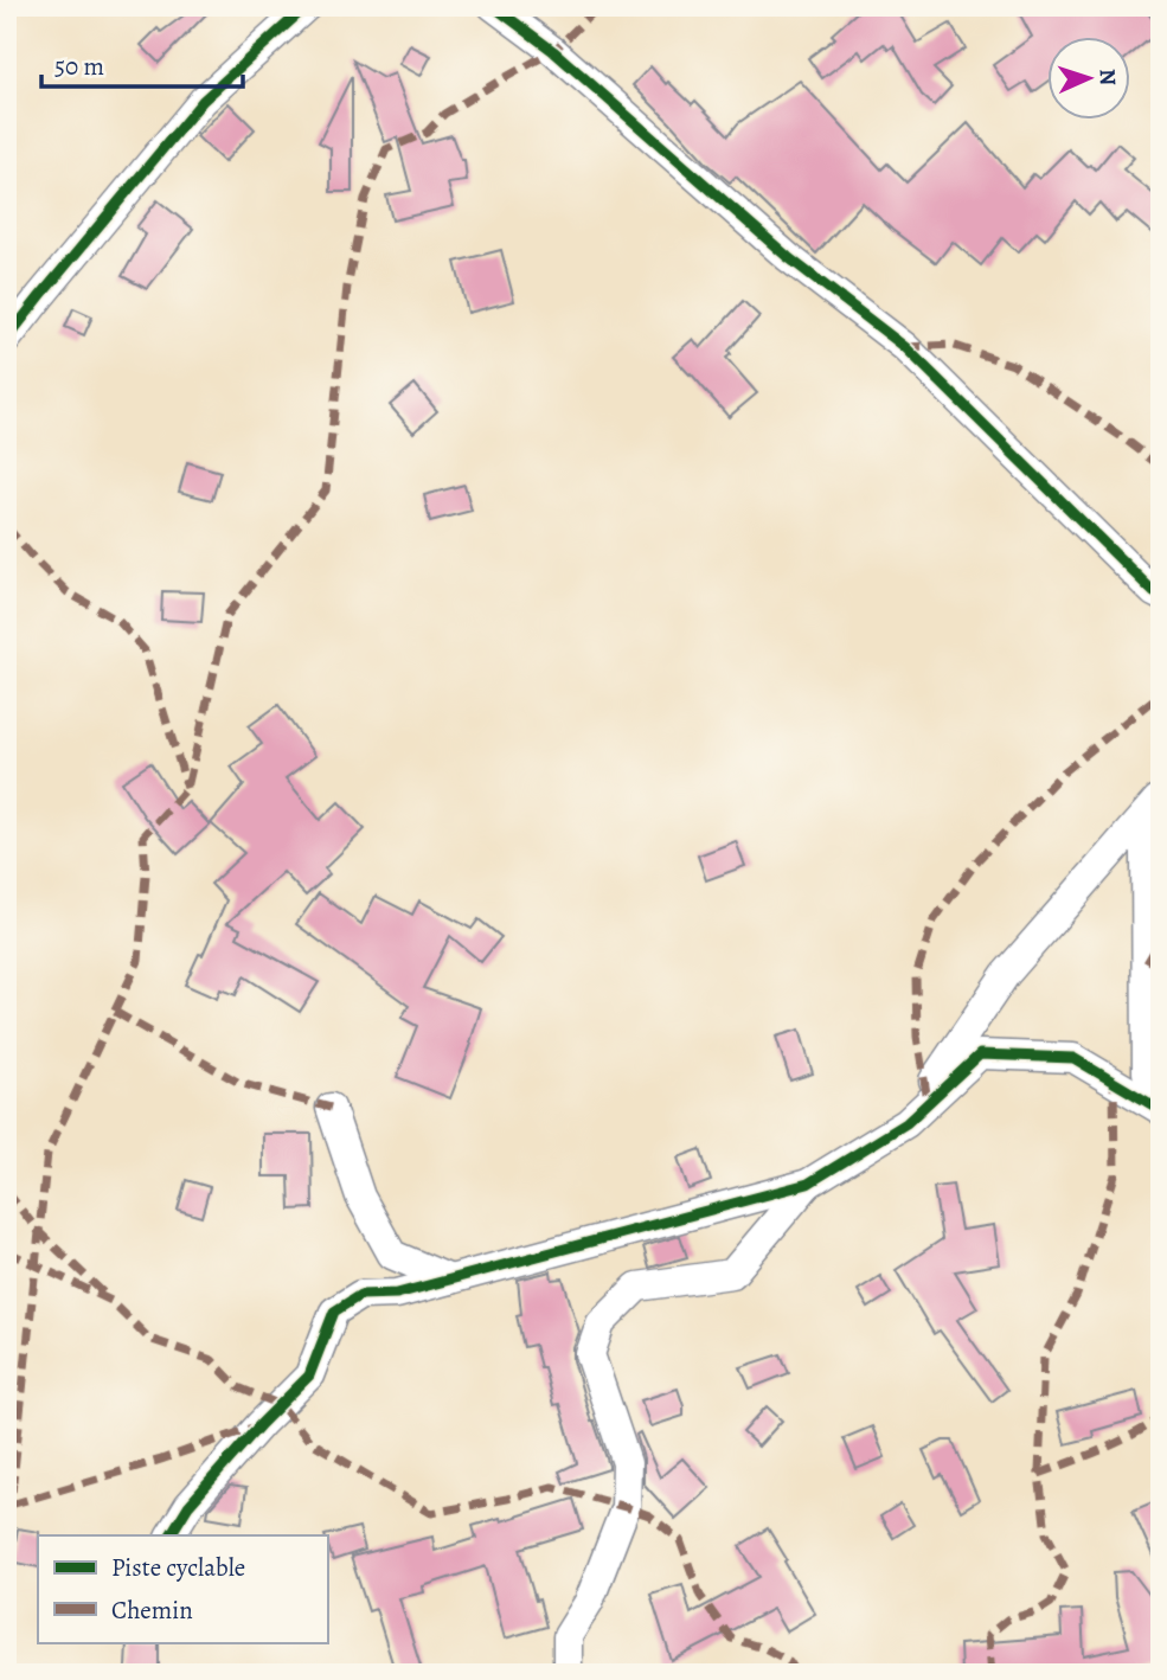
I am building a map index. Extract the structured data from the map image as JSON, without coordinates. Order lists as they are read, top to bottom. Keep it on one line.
{"legend":["Piste cyclable","Chemin"],"scale_bar":"50 m","north":"right"}
